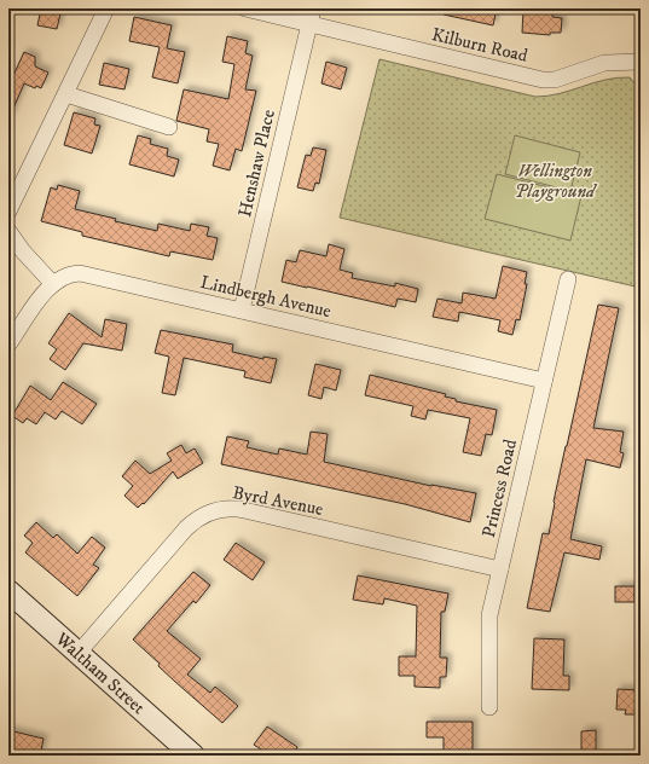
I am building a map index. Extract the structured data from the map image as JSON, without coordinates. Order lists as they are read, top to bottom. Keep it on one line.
{"streets":{"main road":["Waltham Street"],"street":["Kilburn Road","Henshaw Place","Lindbergh Avenue","Princess Road","Byrd Avenue"]},"crossings":[["Kilburn Road","Henshaw Place"],["Henshaw Place","Lindbergh Avenue"],["Lindbergh Avenue","Princess Road"],["Princess Road","Byrd Avenue"],["Byrd Avenue","Waltham Street"]],"parks":["Wellington Playground"]}
